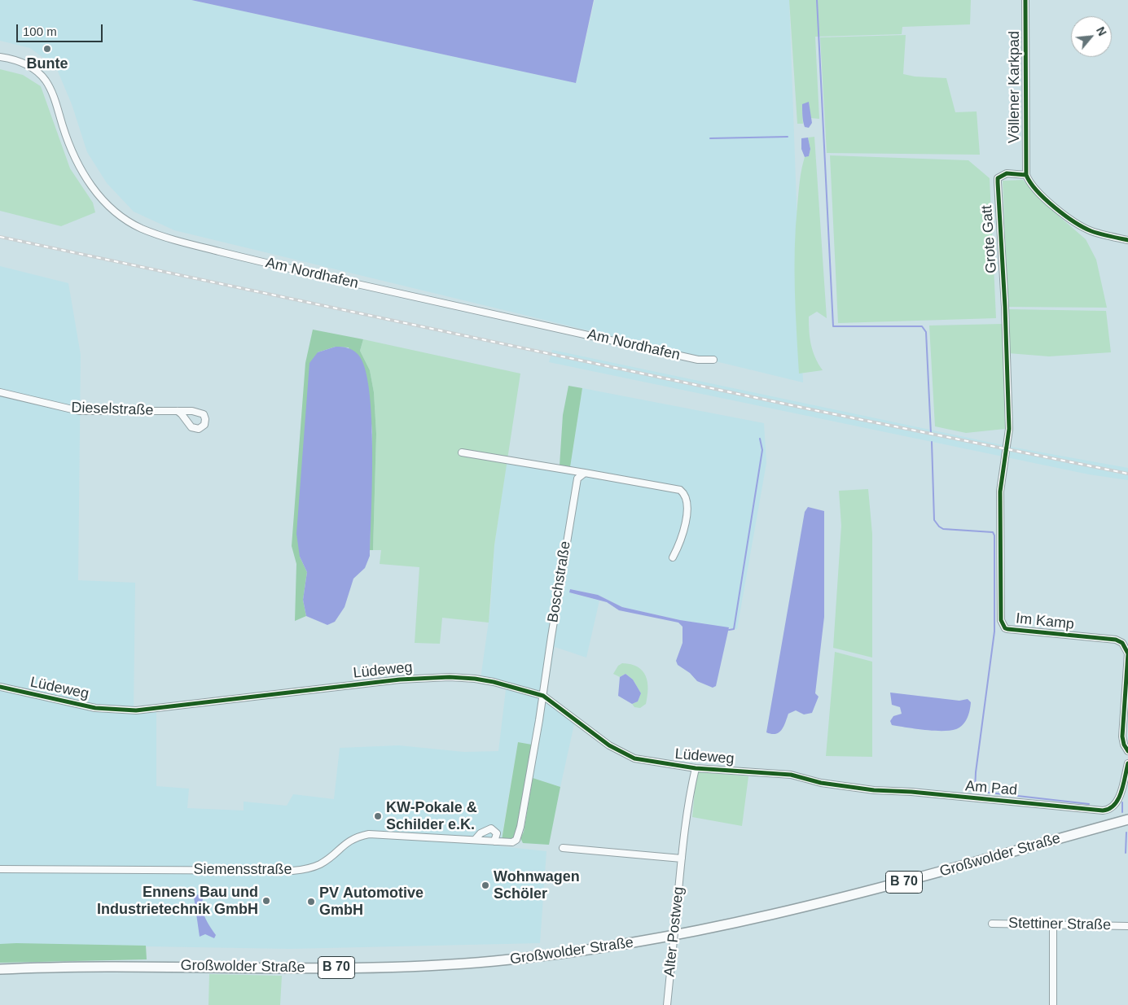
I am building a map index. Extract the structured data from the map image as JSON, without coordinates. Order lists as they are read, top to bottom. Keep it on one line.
{"streets":{"main road":["Großwolder Straße","B 70"],"street":["Völlener Karkpad","Grote Gatt","Am Nordhafen","Dieselstraße","Boschstraße","Im Kamp","Lüdeweg","Am Pad","Siemensstraße","Stettiner Straße","Alter Postweg"]},"crossings":[["Völlener Karkpad","Grote Gatt"],["Grote Gatt","Im Kamp"],["Boschstraße","Lüdeweg"],["Boschstraße","Siemensstraße"],["Lüdeweg","Am Pad"],["Lüdeweg","Siemensstraße"],["Lüdeweg","Alter Postweg"]],"places":["Bunte","KW-Pokale & Schilder e.K.","Wohnwagen Schöler","Ennens Bau und Industrietechnik GmbH","PV Automotive GmbH"],"scale_bar":"100 m","north":"top right"}
